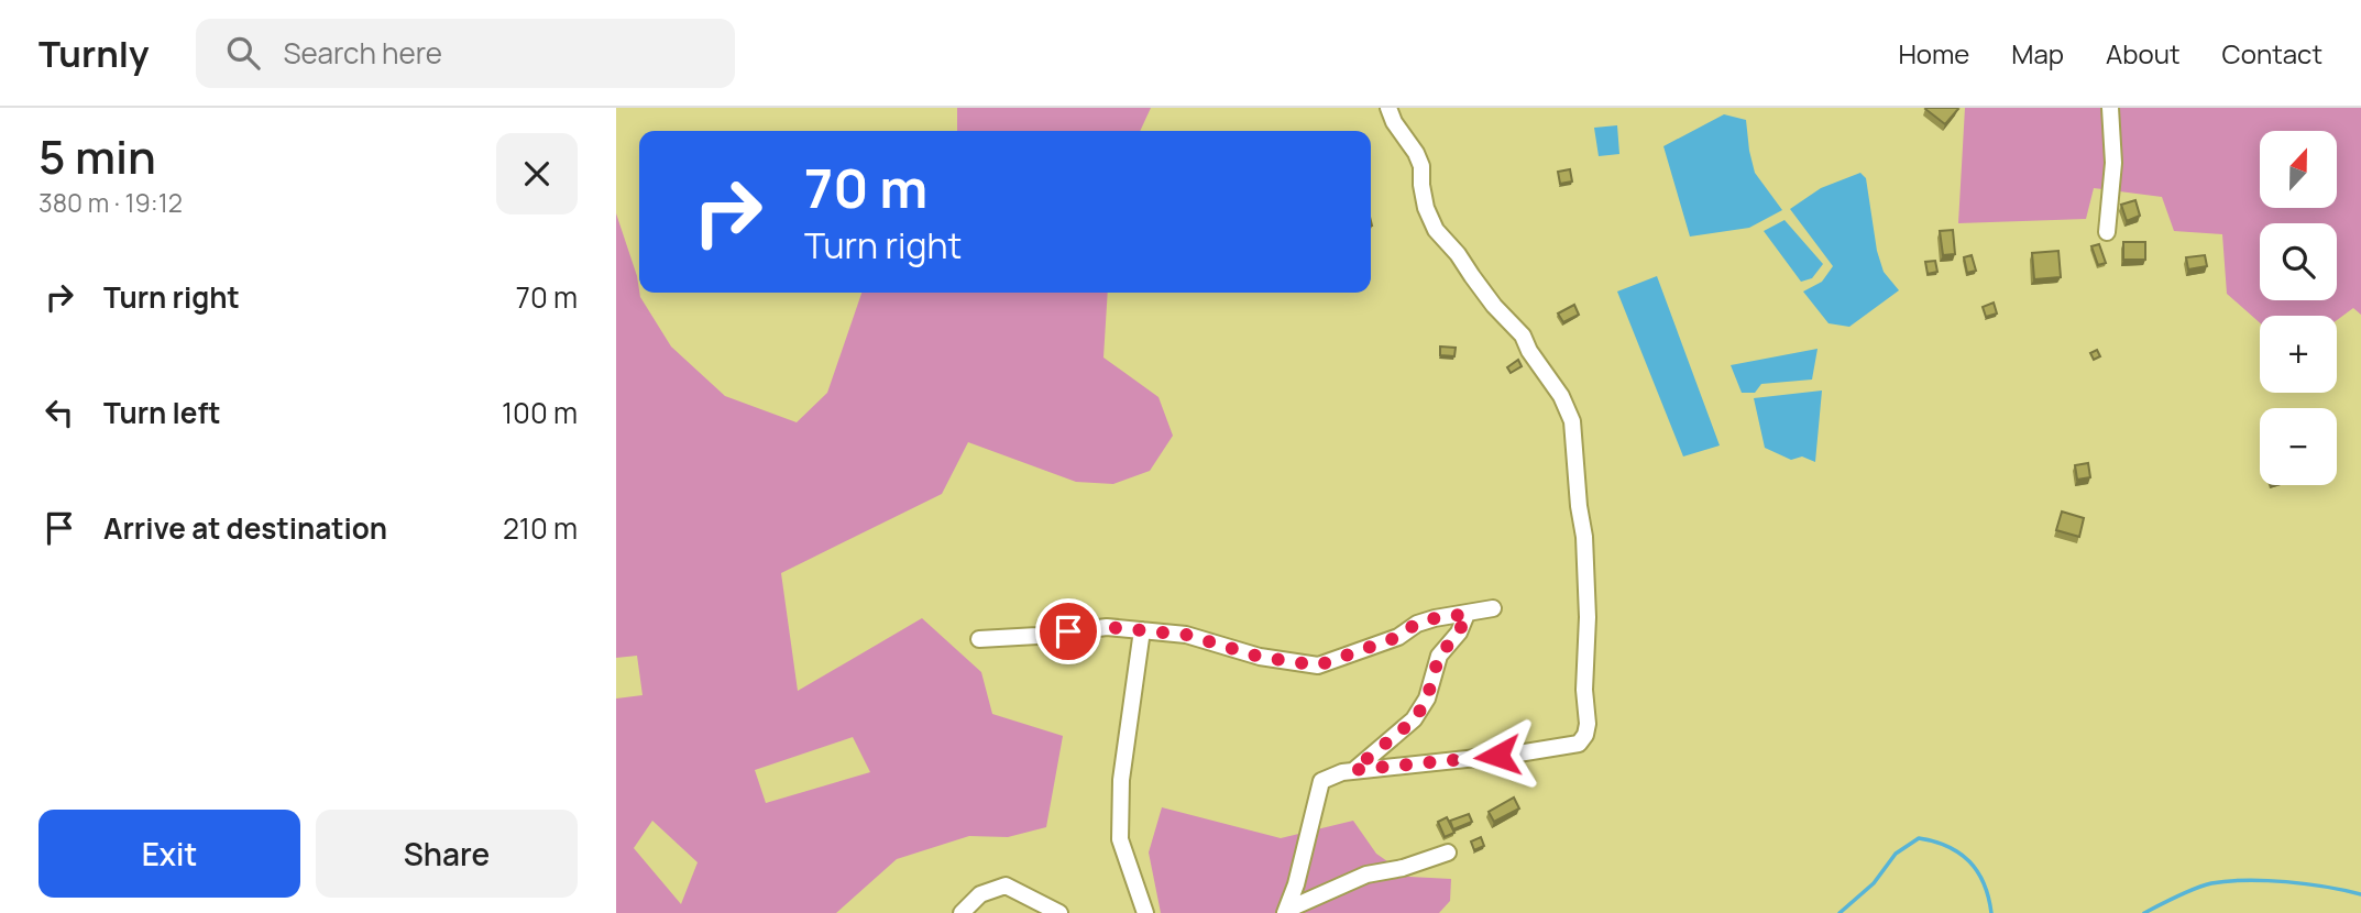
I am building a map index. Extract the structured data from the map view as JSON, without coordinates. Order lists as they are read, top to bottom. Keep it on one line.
{"north":"top","page":{"header":"Turnly","search":"Search here","nav":["Home","Map","About","Contact"],"heading":["5 min","380 m · 19:12"],"map_buttons":["+","−"],"turn":["70 m","Turn right"],"list":[{"name":"Turn right","value":"70 m"},{"name":"Turn left","value":"100 m"},{"name":"Arrive at destination","value":"210 m"}],"buttons":["Exit","Share"]}}
